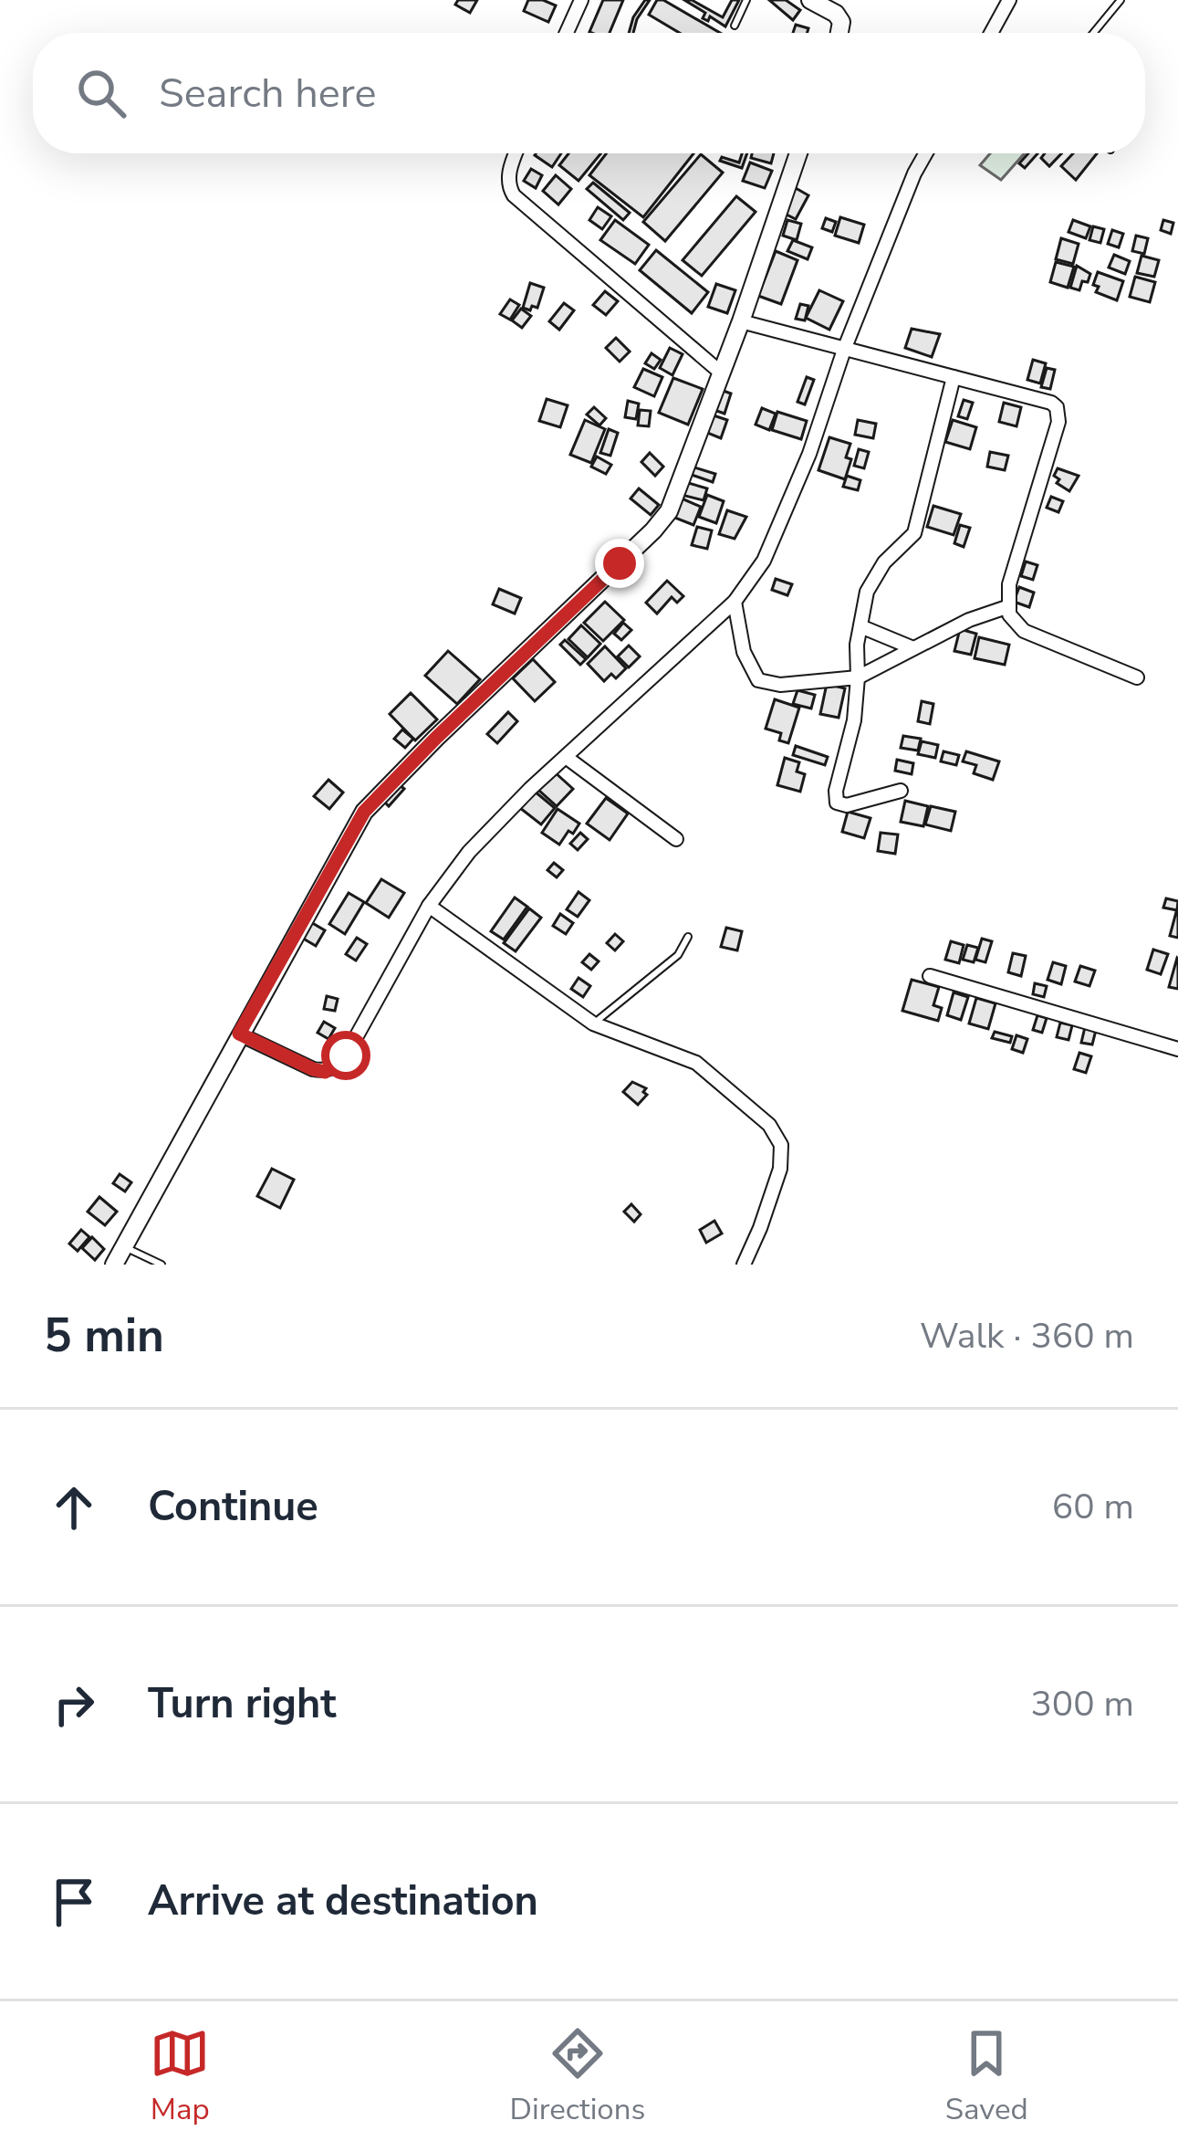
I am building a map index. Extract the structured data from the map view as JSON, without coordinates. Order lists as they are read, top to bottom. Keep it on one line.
{"page":{"search":"Search here","heading":["5 min","Walk · 360 m"],"list":[["Continue","60 m"],["Turn right","300 m"],"Arrive at destination"],"nav":["Map","Directions","Saved"]}}
